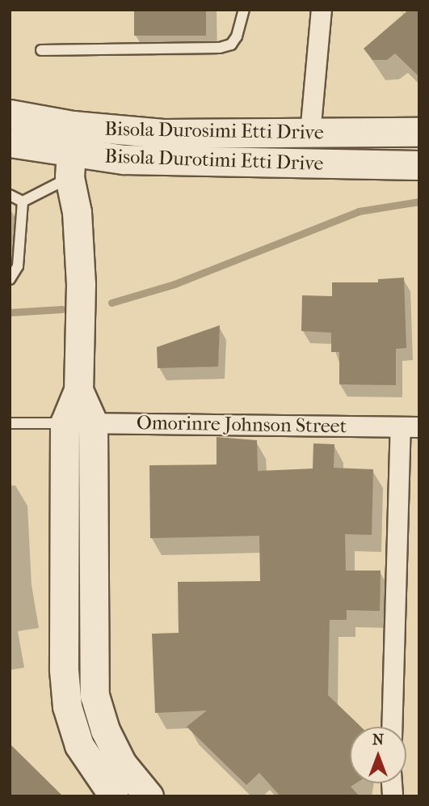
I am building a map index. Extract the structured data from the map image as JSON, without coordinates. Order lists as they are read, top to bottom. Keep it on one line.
{"streets":{"street":["Bisola Durosimi Etti Drive","Bisola Durotimi Etti Drive","Omorinre Johnson Street"]},"crossings":[["Bisola Durosimi Etti Drive","Bisola Durotimi Etti Drive"]],"north":"top"}
